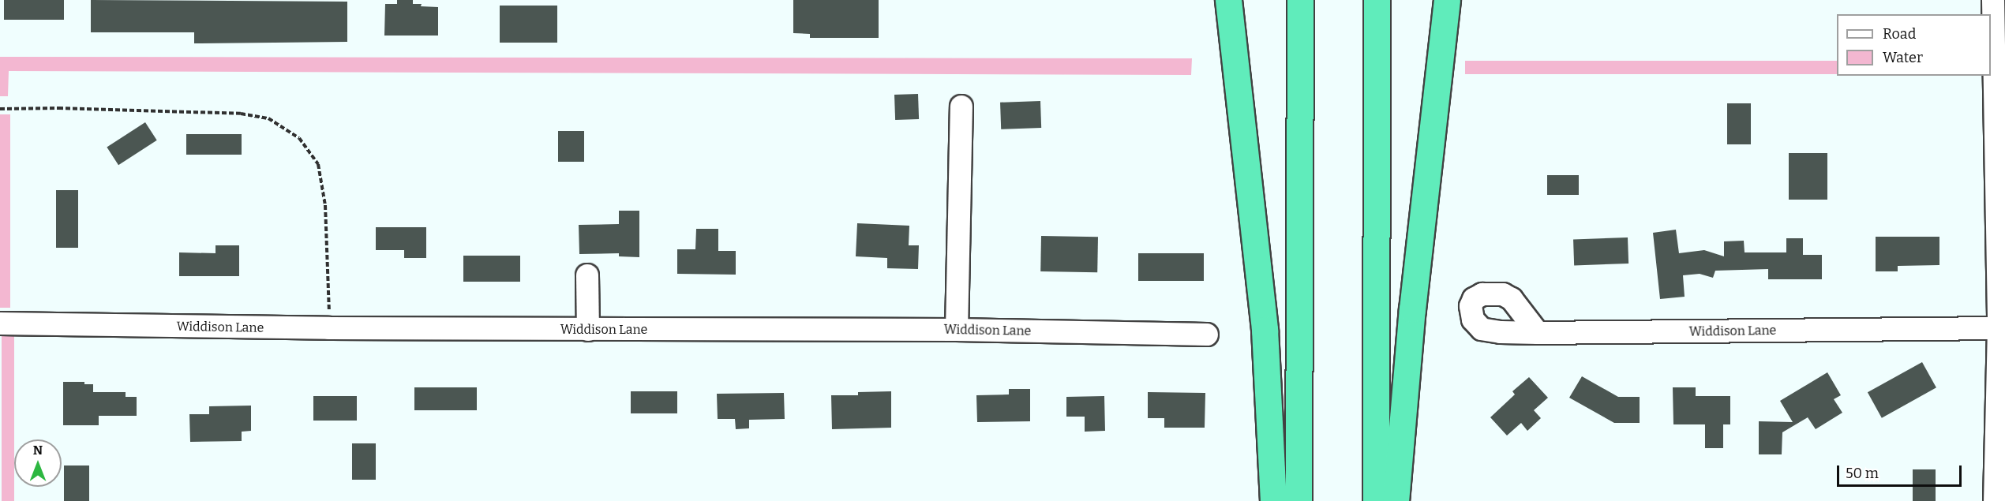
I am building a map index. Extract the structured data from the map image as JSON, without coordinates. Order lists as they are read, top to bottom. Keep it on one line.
{"streets":{"street":["Widdison Lane"]},"legend":["Road","Water"],"scale_bar":"50 m","north":"top"}
